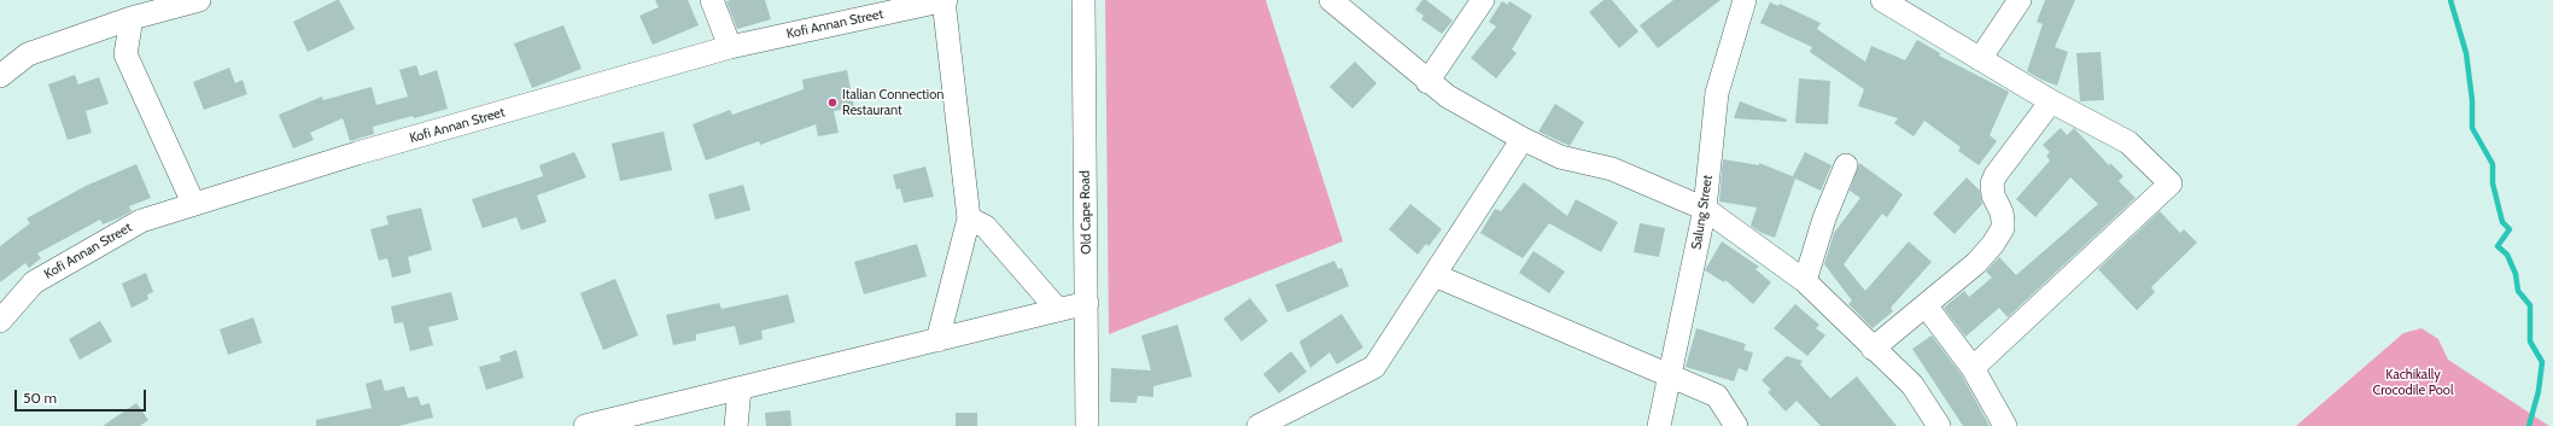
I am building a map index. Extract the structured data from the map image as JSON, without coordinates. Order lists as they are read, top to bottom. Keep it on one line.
{"streets":{"street":["Kofi Annan Street","Old Cape Road","Salung Street"]},"parks":["Kachikally Crocodile Pool"],"places":["Italian Connection Restaurant"],"scale_bar":"50 m"}
